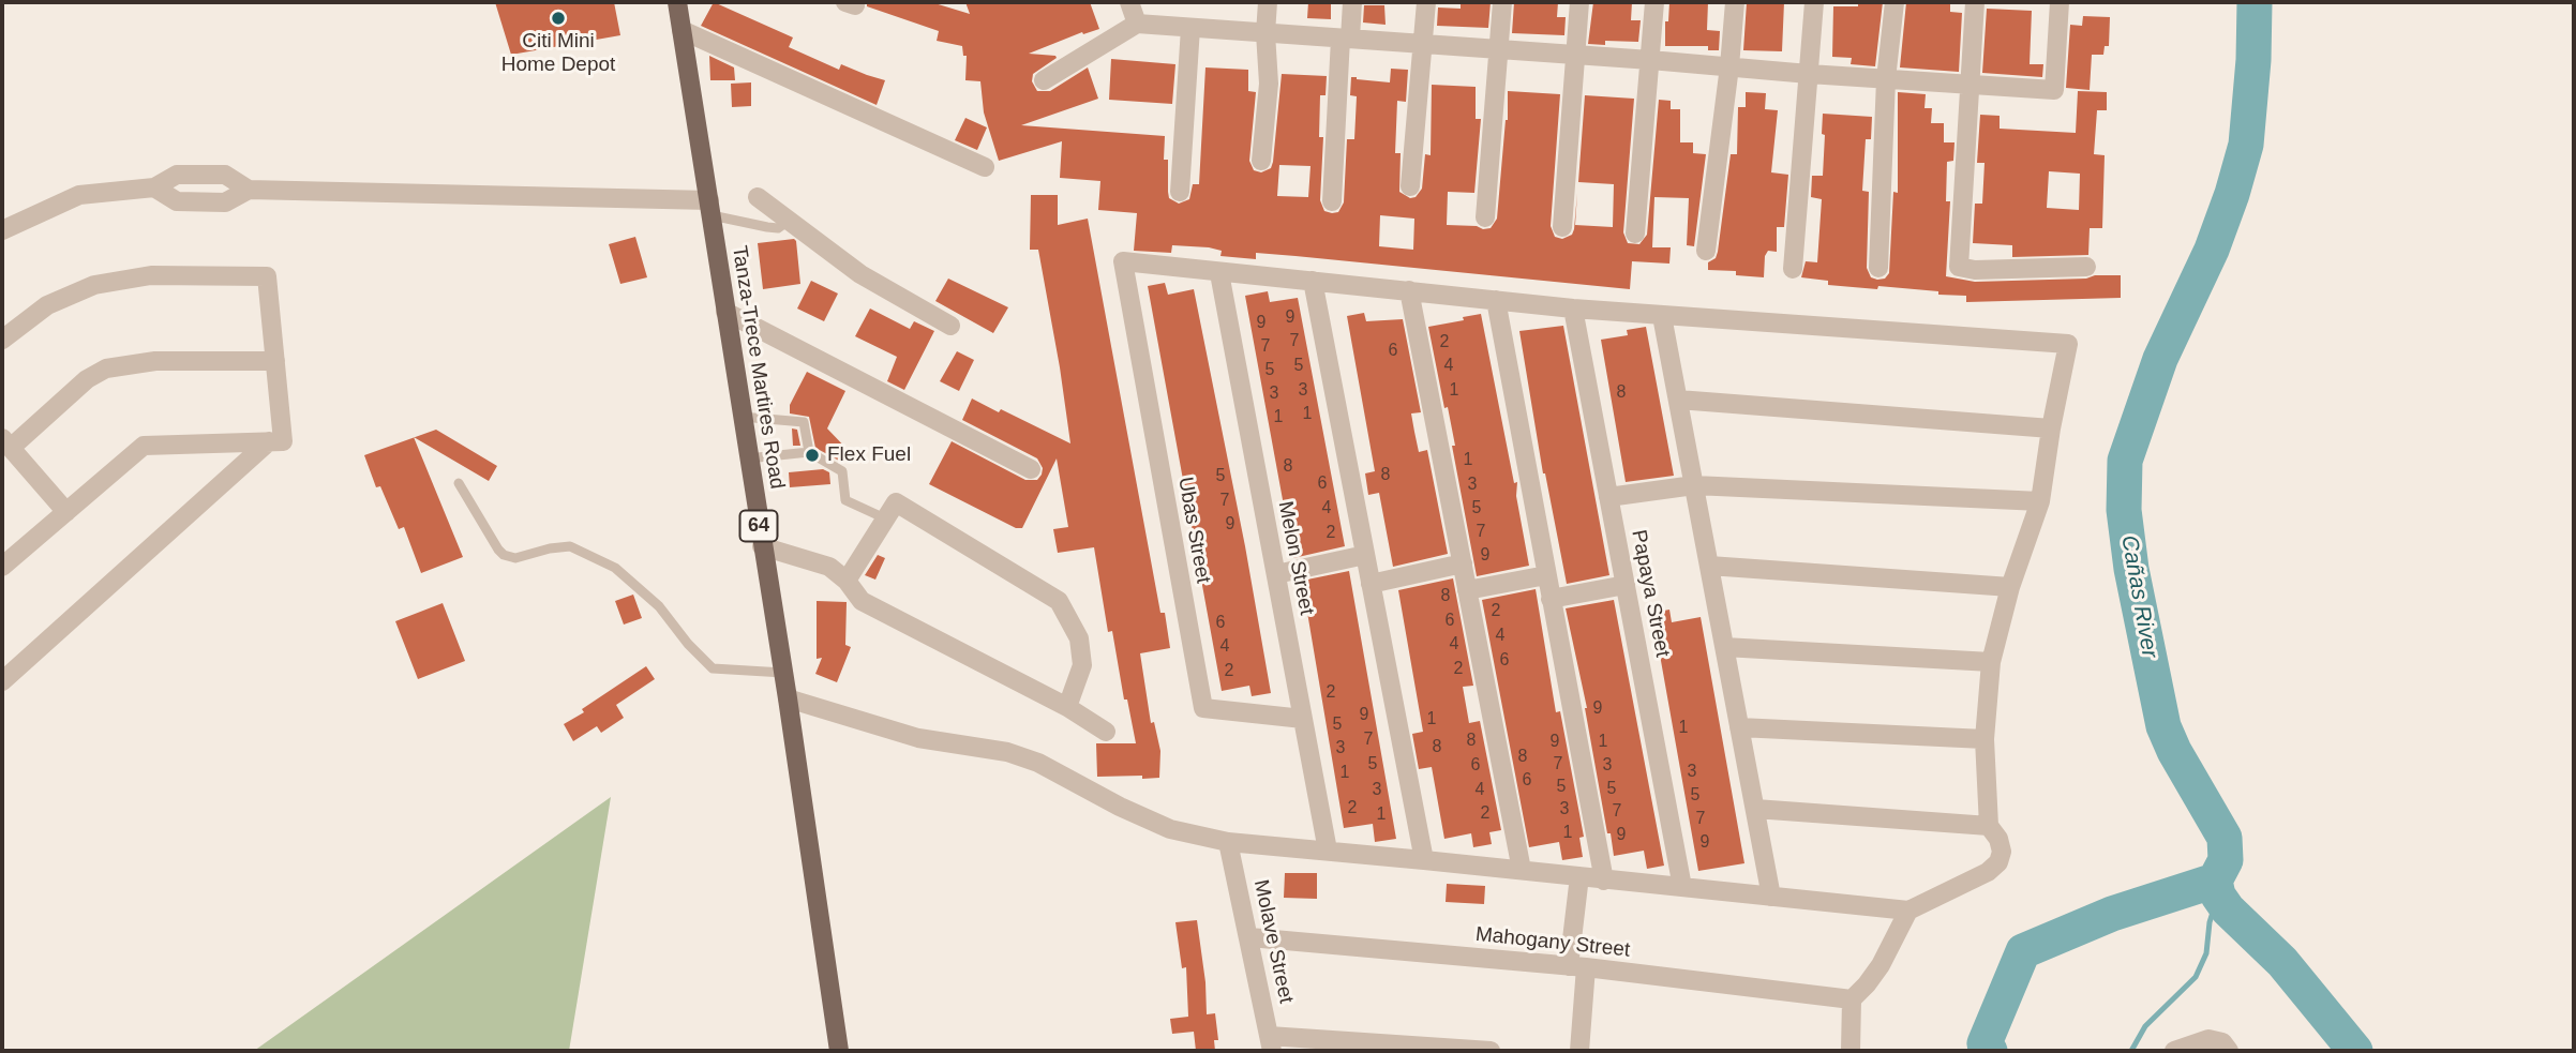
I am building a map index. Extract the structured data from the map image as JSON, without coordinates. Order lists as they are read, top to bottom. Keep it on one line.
{"streets":{"main road":["Tanza-Trece Martires Road","64"],"street":["Ubas Street","Melon Street","Papaya Street","Molave Street","Mahogany Street"]},"crossings":[["Ubas Street","Melon Street"],["Molave Street","Mahogany Street"]],"water":["Cañas River"],"places":["Citi Mini Home Depot","Flex Fuel"],"house_numbers":["9","9","7","2","7","6","5","4","5","3","1","8","3","1","1","1","8","8","5","6","3","7","4","5","9","7","2","9","8","2","6","6","4","4","4","6","2","2","2","9","9","1","5","1","7","8","9","1","8","3","8","5","7","6","3","3","1","6","5","5","3","4","5","2","3","7","2","1","7","1","9","9"]}
